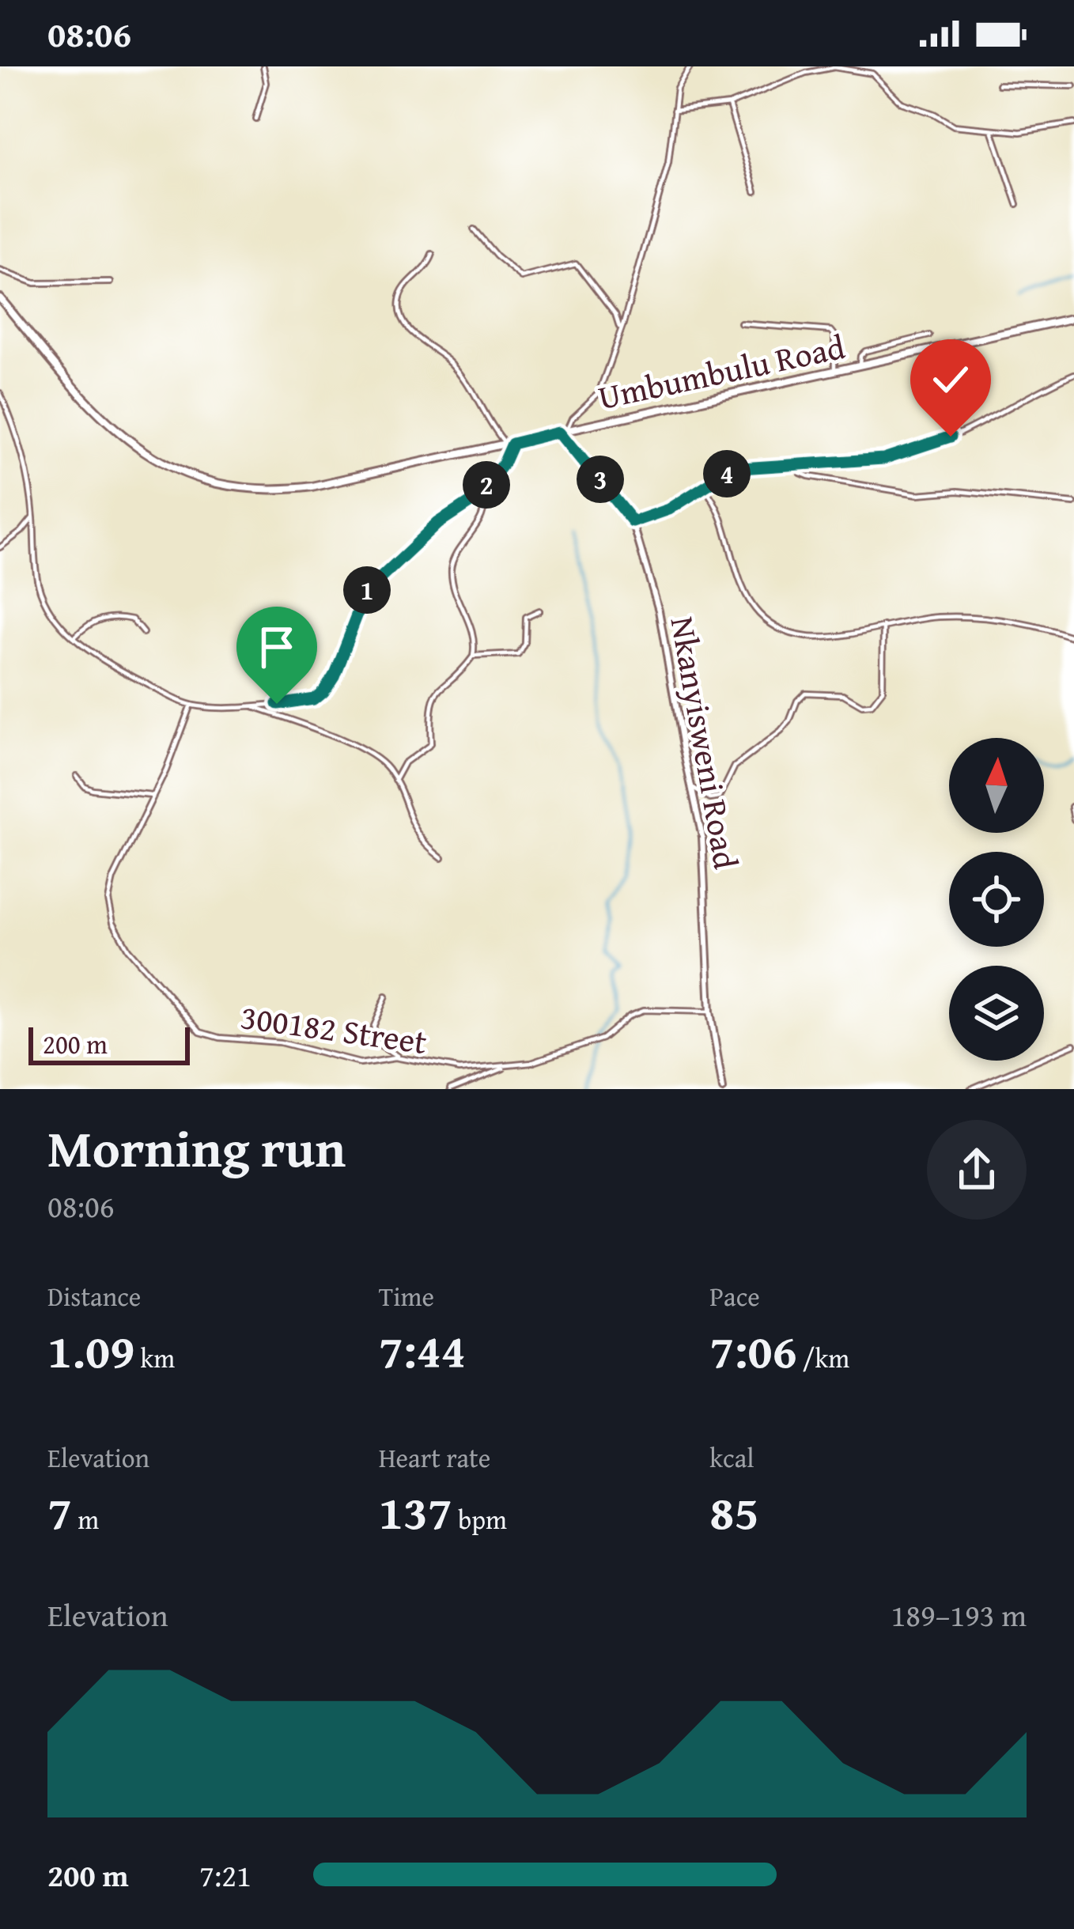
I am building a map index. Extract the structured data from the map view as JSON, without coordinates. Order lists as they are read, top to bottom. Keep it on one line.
{"streets":{"main road":["Umbumbulu Road"],"street":["Nkanyisweni Road","300182 Street"]},"crossings":[["Umbumbulu Road","Nkanyisweni Road"],["Nkanyisweni Road","300182 Street"]],"scale_bar":"200 m","north":"top","page":{"status":"08:06","pins":["4","3","2","1"],"scale":"200 m","heading":["Morning run","08:06"],"stats":[["Distance","1.09 km"],["Time","7:44"],["Pace","7:06 /km"],["Elevation","7 m"],["Heart rate","137 bpm"],["kcal","85"]],"chart":["Elevation","189–193 m"],"list":[{"name":"200 m","note":"7:21"}]}}
